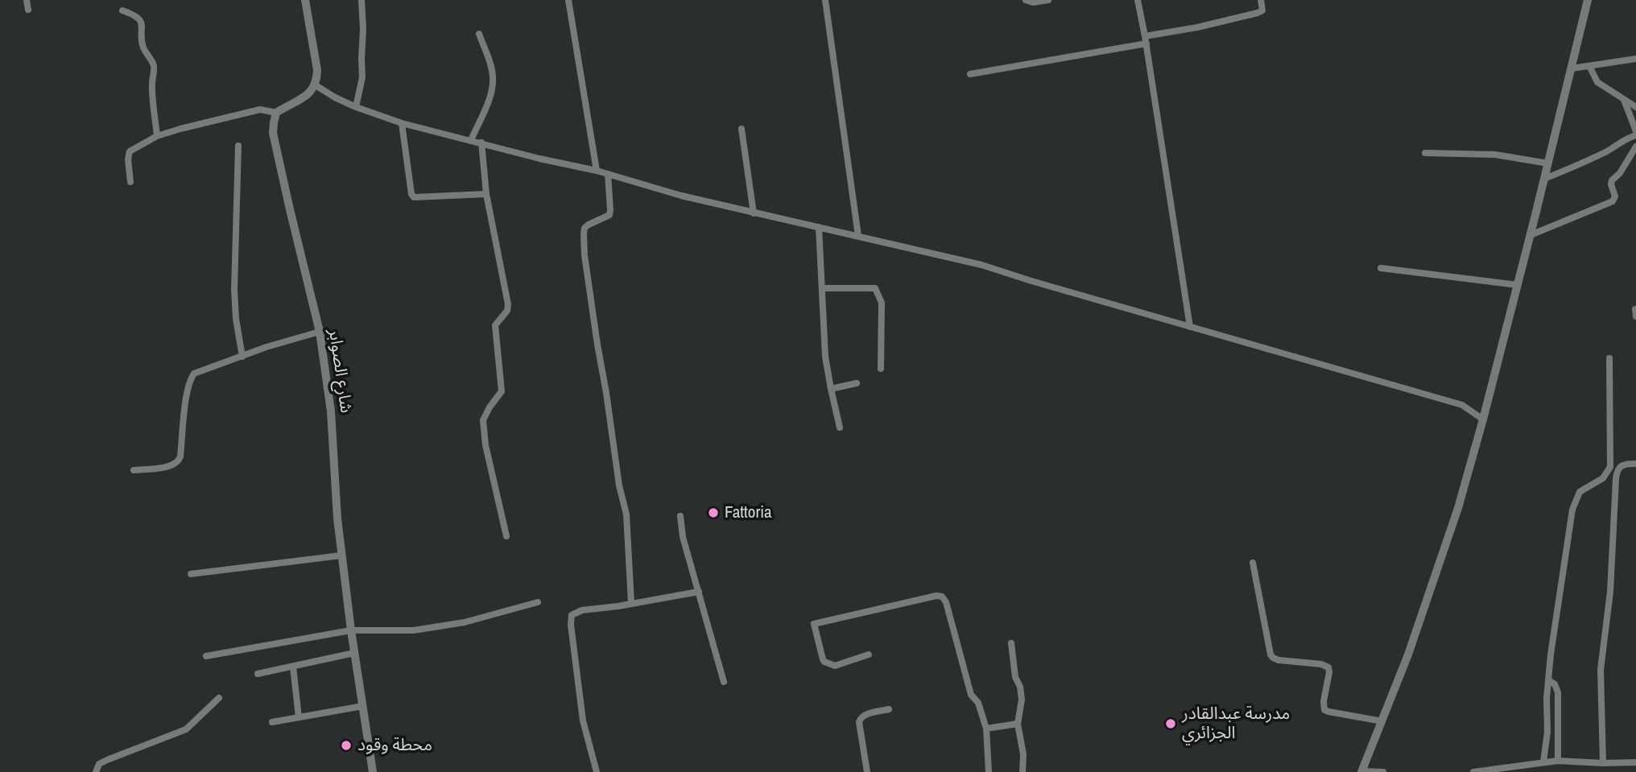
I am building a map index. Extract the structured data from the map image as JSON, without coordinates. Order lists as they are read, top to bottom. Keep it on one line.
{"streets":{"street":["شارع الصوابر"]},"places":["Fattoria","مدرسة عبدالقادر الجزائري","محطة وقود"]}
